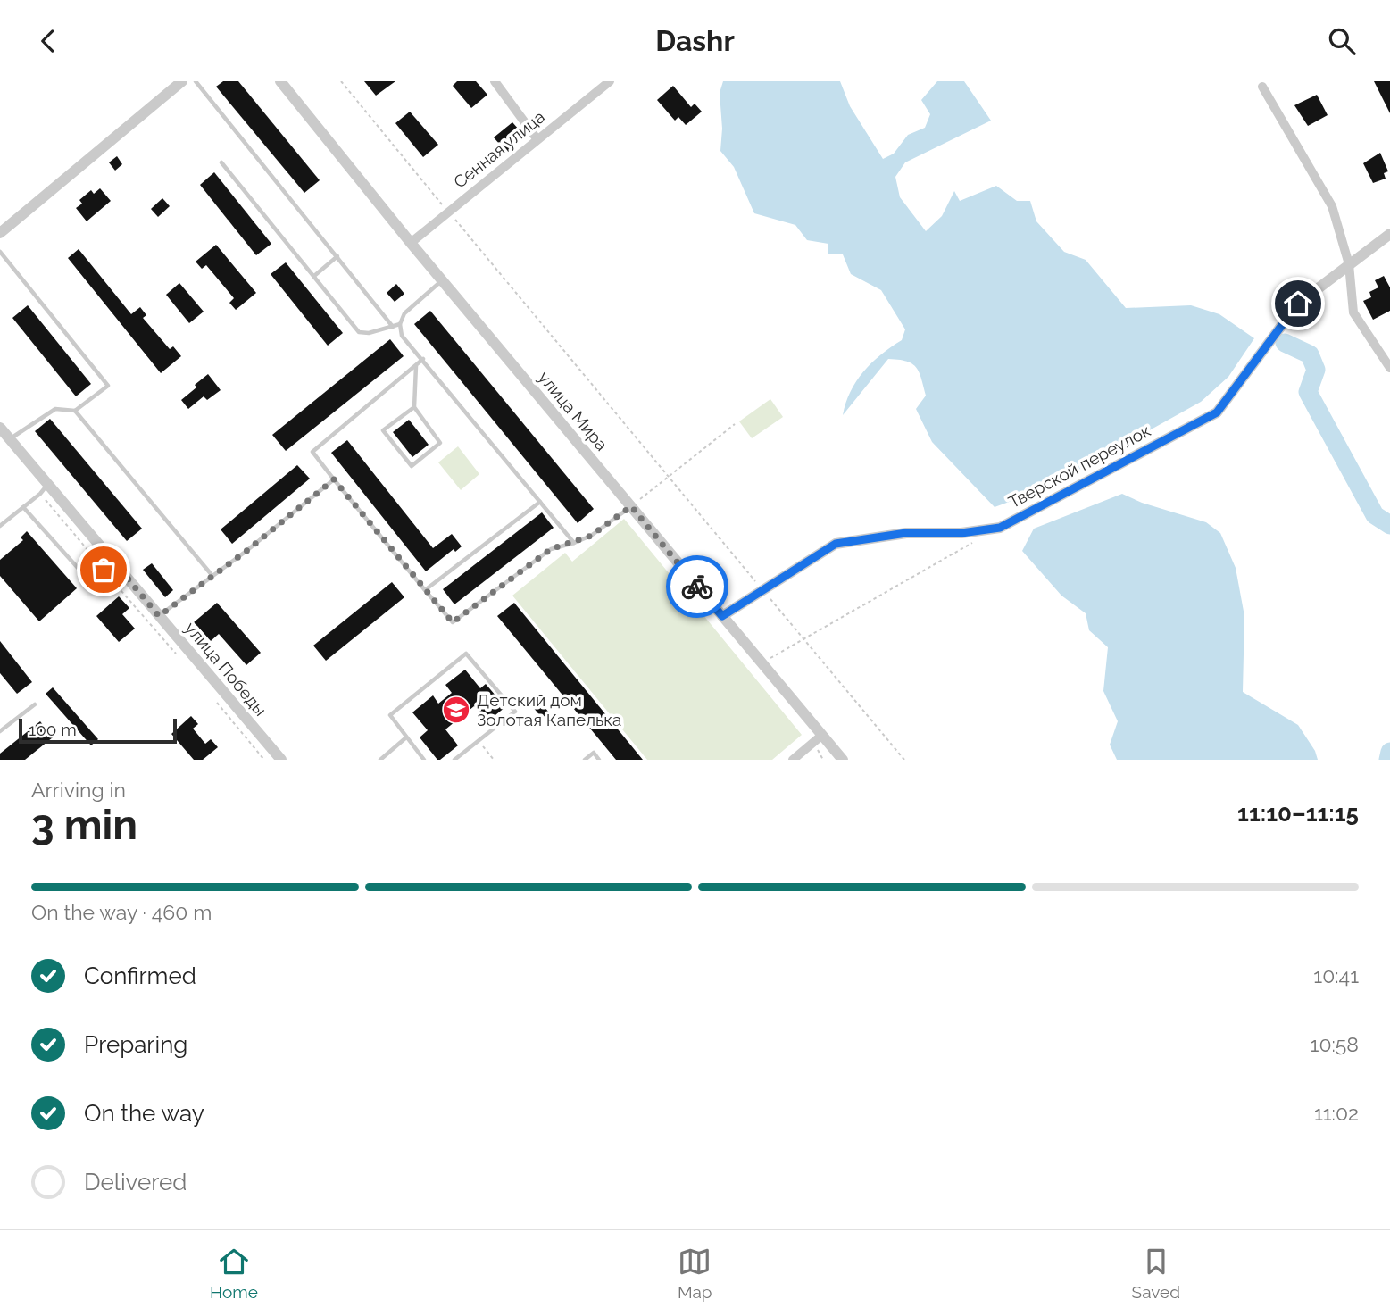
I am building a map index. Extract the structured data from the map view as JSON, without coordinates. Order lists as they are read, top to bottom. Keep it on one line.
{"streets":{"street":["Сенная улица","улица Мира","Тверской переулок","улица Победы"]},"crossings":[["Сенная улица","улица Мира"],["улица Мира","Тверской переулок"]],"places":{"school or university":["Детский дом Золотая Капелька"]},"scale_bar":"100 m","page":{"header":"Dashr","scale":"100 m","heading":["3 min","Arriving in","11:10–11:15"],"bar":"On the way · 460 m","list":[["Confirmed","10:41"],["Preparing","10:58"],["On the way","11:02"],"Delivered"],"tabs":["Home","Map","Saved"]}}
